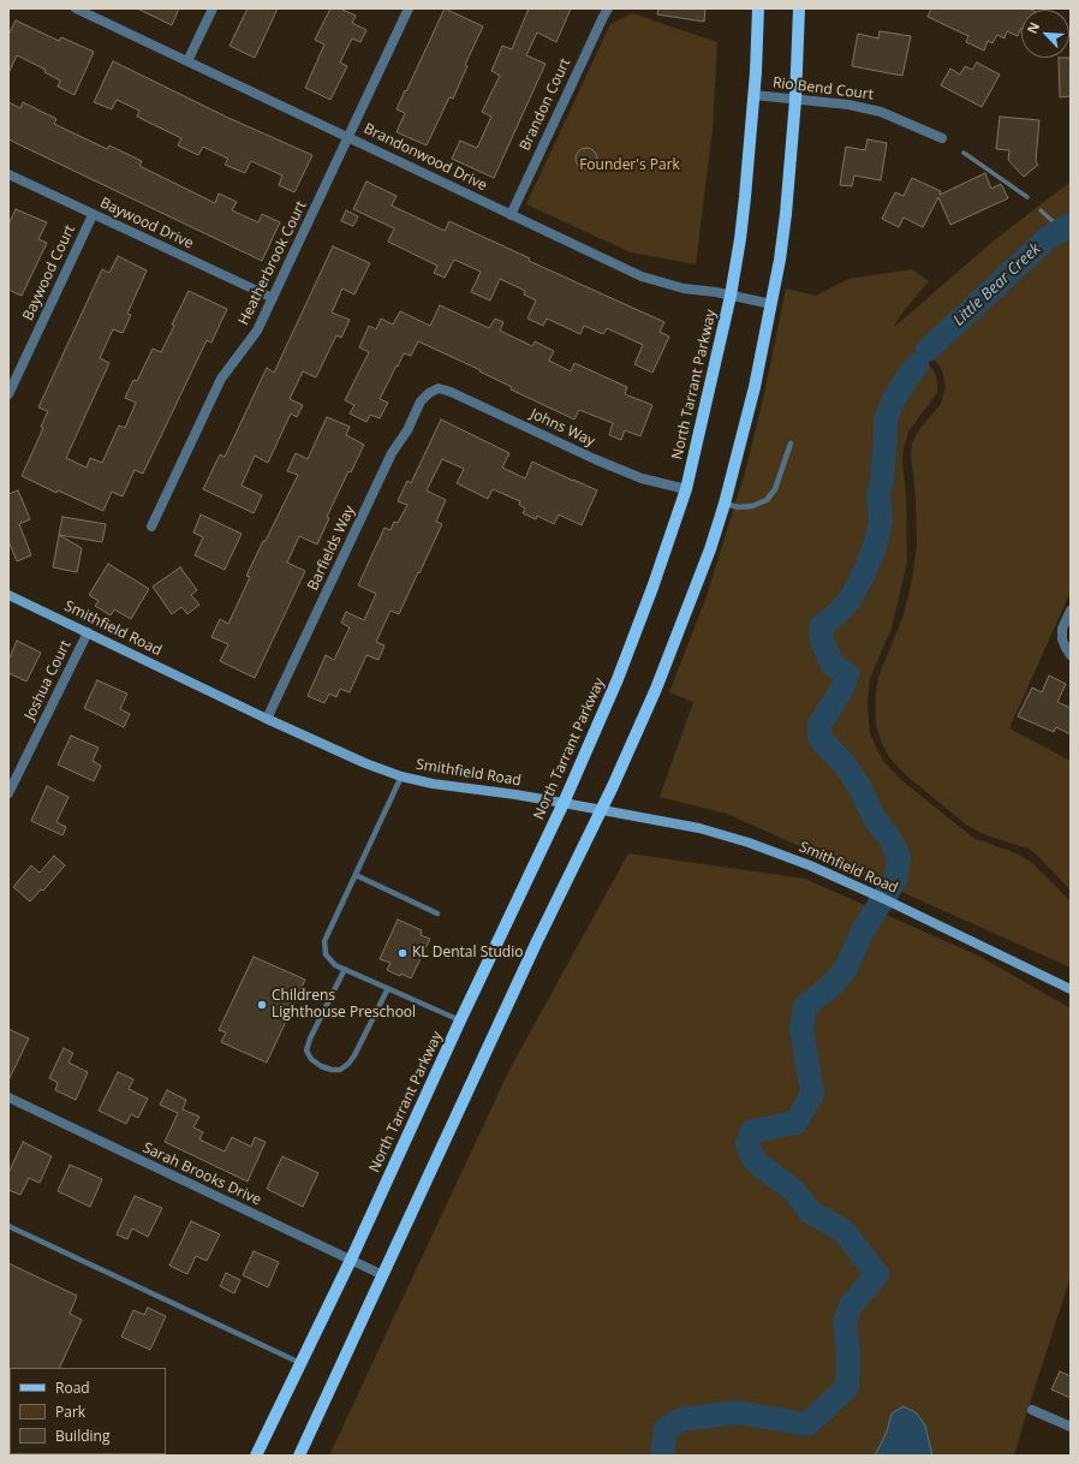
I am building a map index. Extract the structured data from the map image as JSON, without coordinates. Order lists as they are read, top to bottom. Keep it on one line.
{"streets":{"main road":["North Tarrant Parkway","Smithfield Road"],"street":["Rio Bend Court","Brandon Court","Brandonwood Drive","Baywood Drive","Heatherbrook Court","Baywood Court","Johns Way","Barfields Way","Joshua Court","Sarah Brooks Drive"]},"crossings":[["Rio Bend Court","North Tarrant Parkway"],["Brandon Court","Brandonwood Drive"],["Brandonwood Drive","Heatherbrook Court"],["Brandonwood Drive","North Tarrant Parkway"],["Baywood Drive","Heatherbrook Court"],["Baywood Drive","Baywood Court"],["North Tarrant Parkway","Johns Way"],["North Tarrant Parkway","Smithfield Road"],["North Tarrant Parkway","Sarah Brooks Drive"],["Johns Way","Barfields Way"],["Barfields Way","Smithfield Road"],["Smithfield Road","Joshua Court"]],"water":["Little Bear Creek"],"parks":["Founder's Park"],"places":["KL Dental Studio","Childrens Lighthouse Preschool"],"legend":["Road","Park","Building"],"north":"top left"}
